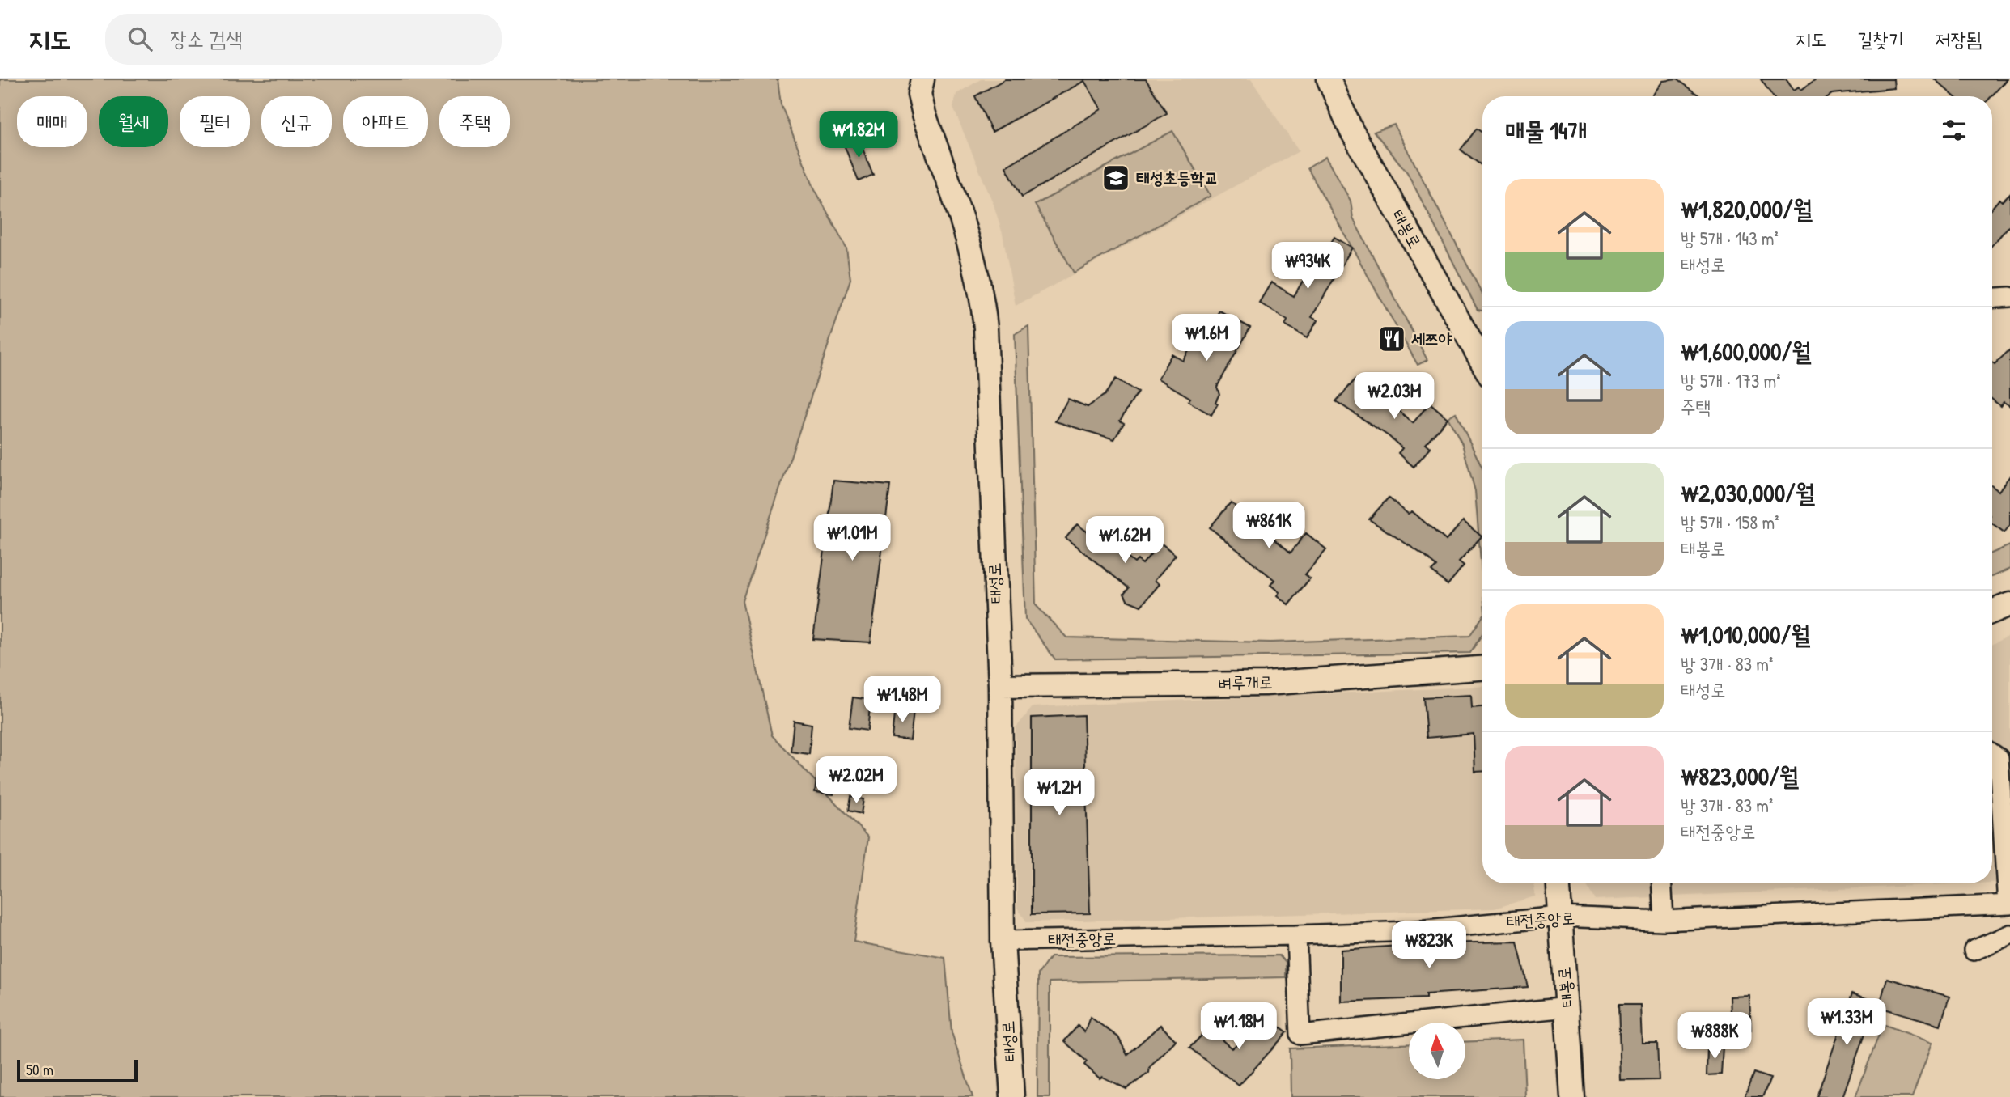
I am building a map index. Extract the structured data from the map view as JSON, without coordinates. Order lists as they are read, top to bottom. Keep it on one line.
{"streets":{"street":["태봉로","태성로","벼루개로","태전중앙로"]},"crossings":[["태봉로","태전중앙로"],["태성로","벼루개로"],["태성로","태전중앙로"]],"places":{"school or university":["태성초등학교"],"restaurant":["세쯔야"]},"scale_bar":"50 m","north":"top","page":{"header":"지도","search":"장소 검색","nav":["지도","길찾기","저장됨"],"chip":["매매","월세","필터","신규","아파트","주택"],"heading":"매물 14개","price":["₩1.82M","₩934K","₩1.6M","₩2.03M","₩861K","₩1.01M","₩1.62M","₩1.48M","₩2.02M","₩1.2M","₩823K","₩1.33M","₩1.18M","₩888K"],"list":[{"name":"₩1,820,000/월","note":"방 5개 · 143 m² · 태성로"},{"name":"₩1,600,000/월","note":"방 5개 · 173 m² · 주택"},{"name":"₩2,030,000/월","note":"방 5개 · 158 m² · 태봉로"},{"name":"₩1,010,000/월","note":"방 3개 · 83 m² · 태성로"},{"name":"₩823,000/월","note":"방 3개 · 83 m² · 태전중앙로"}],"scale":"50 m"}}
